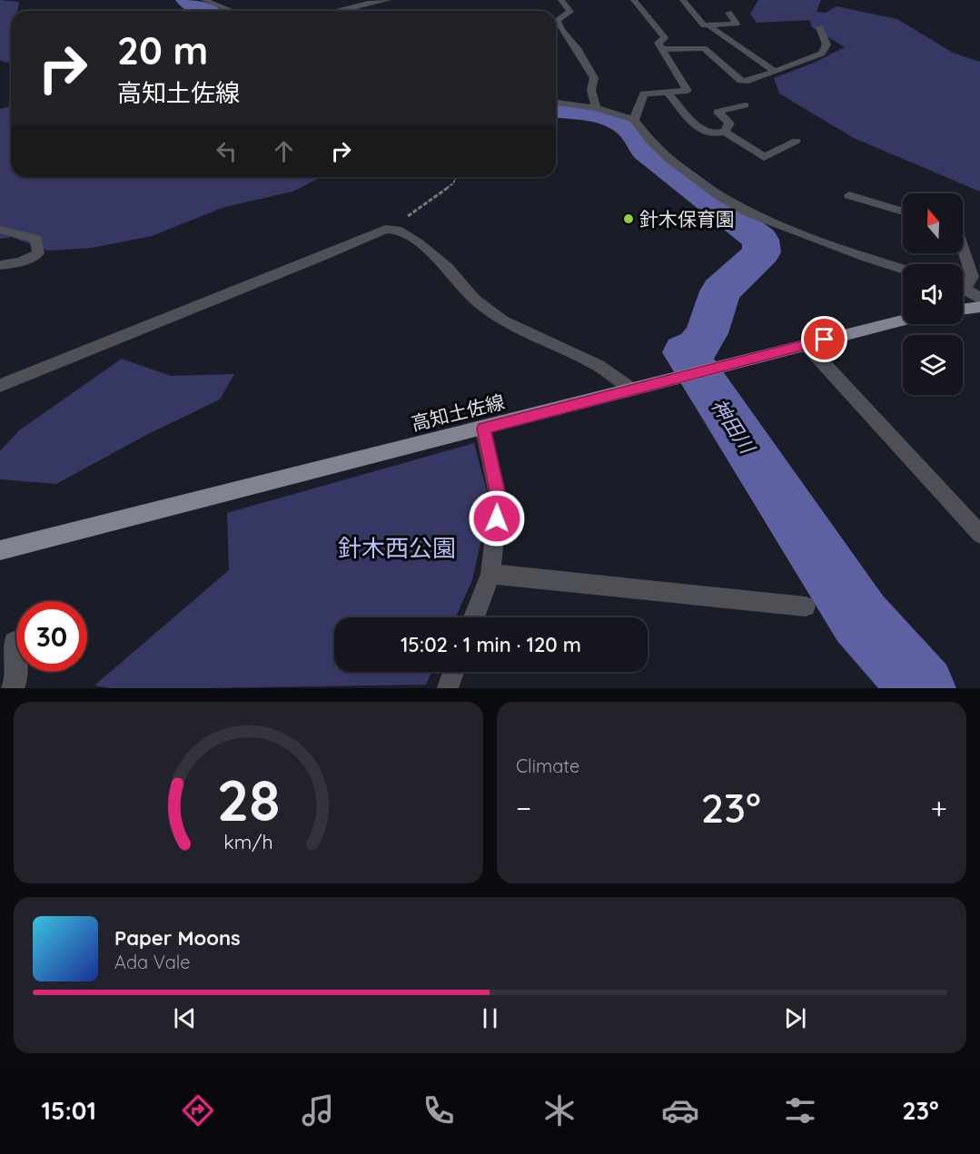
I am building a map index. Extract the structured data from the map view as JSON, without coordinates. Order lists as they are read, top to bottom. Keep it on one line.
{"streets":{"main road":["高知土佐線"]},"water":["神田川"],"parks":["針木西公園"],"places":["針木保育園"],"north":"top","page":{"turn":["20 m","高知土佐線"],"limit":"30","trip":"15:02 · 1 min · 120 m","tile":"Climate","heat":["−","23°","+"],"song":["Paper Moons","Ada Vale"],"tabs":["15:01","23°"],"gauge":["28","km/h"]}}
